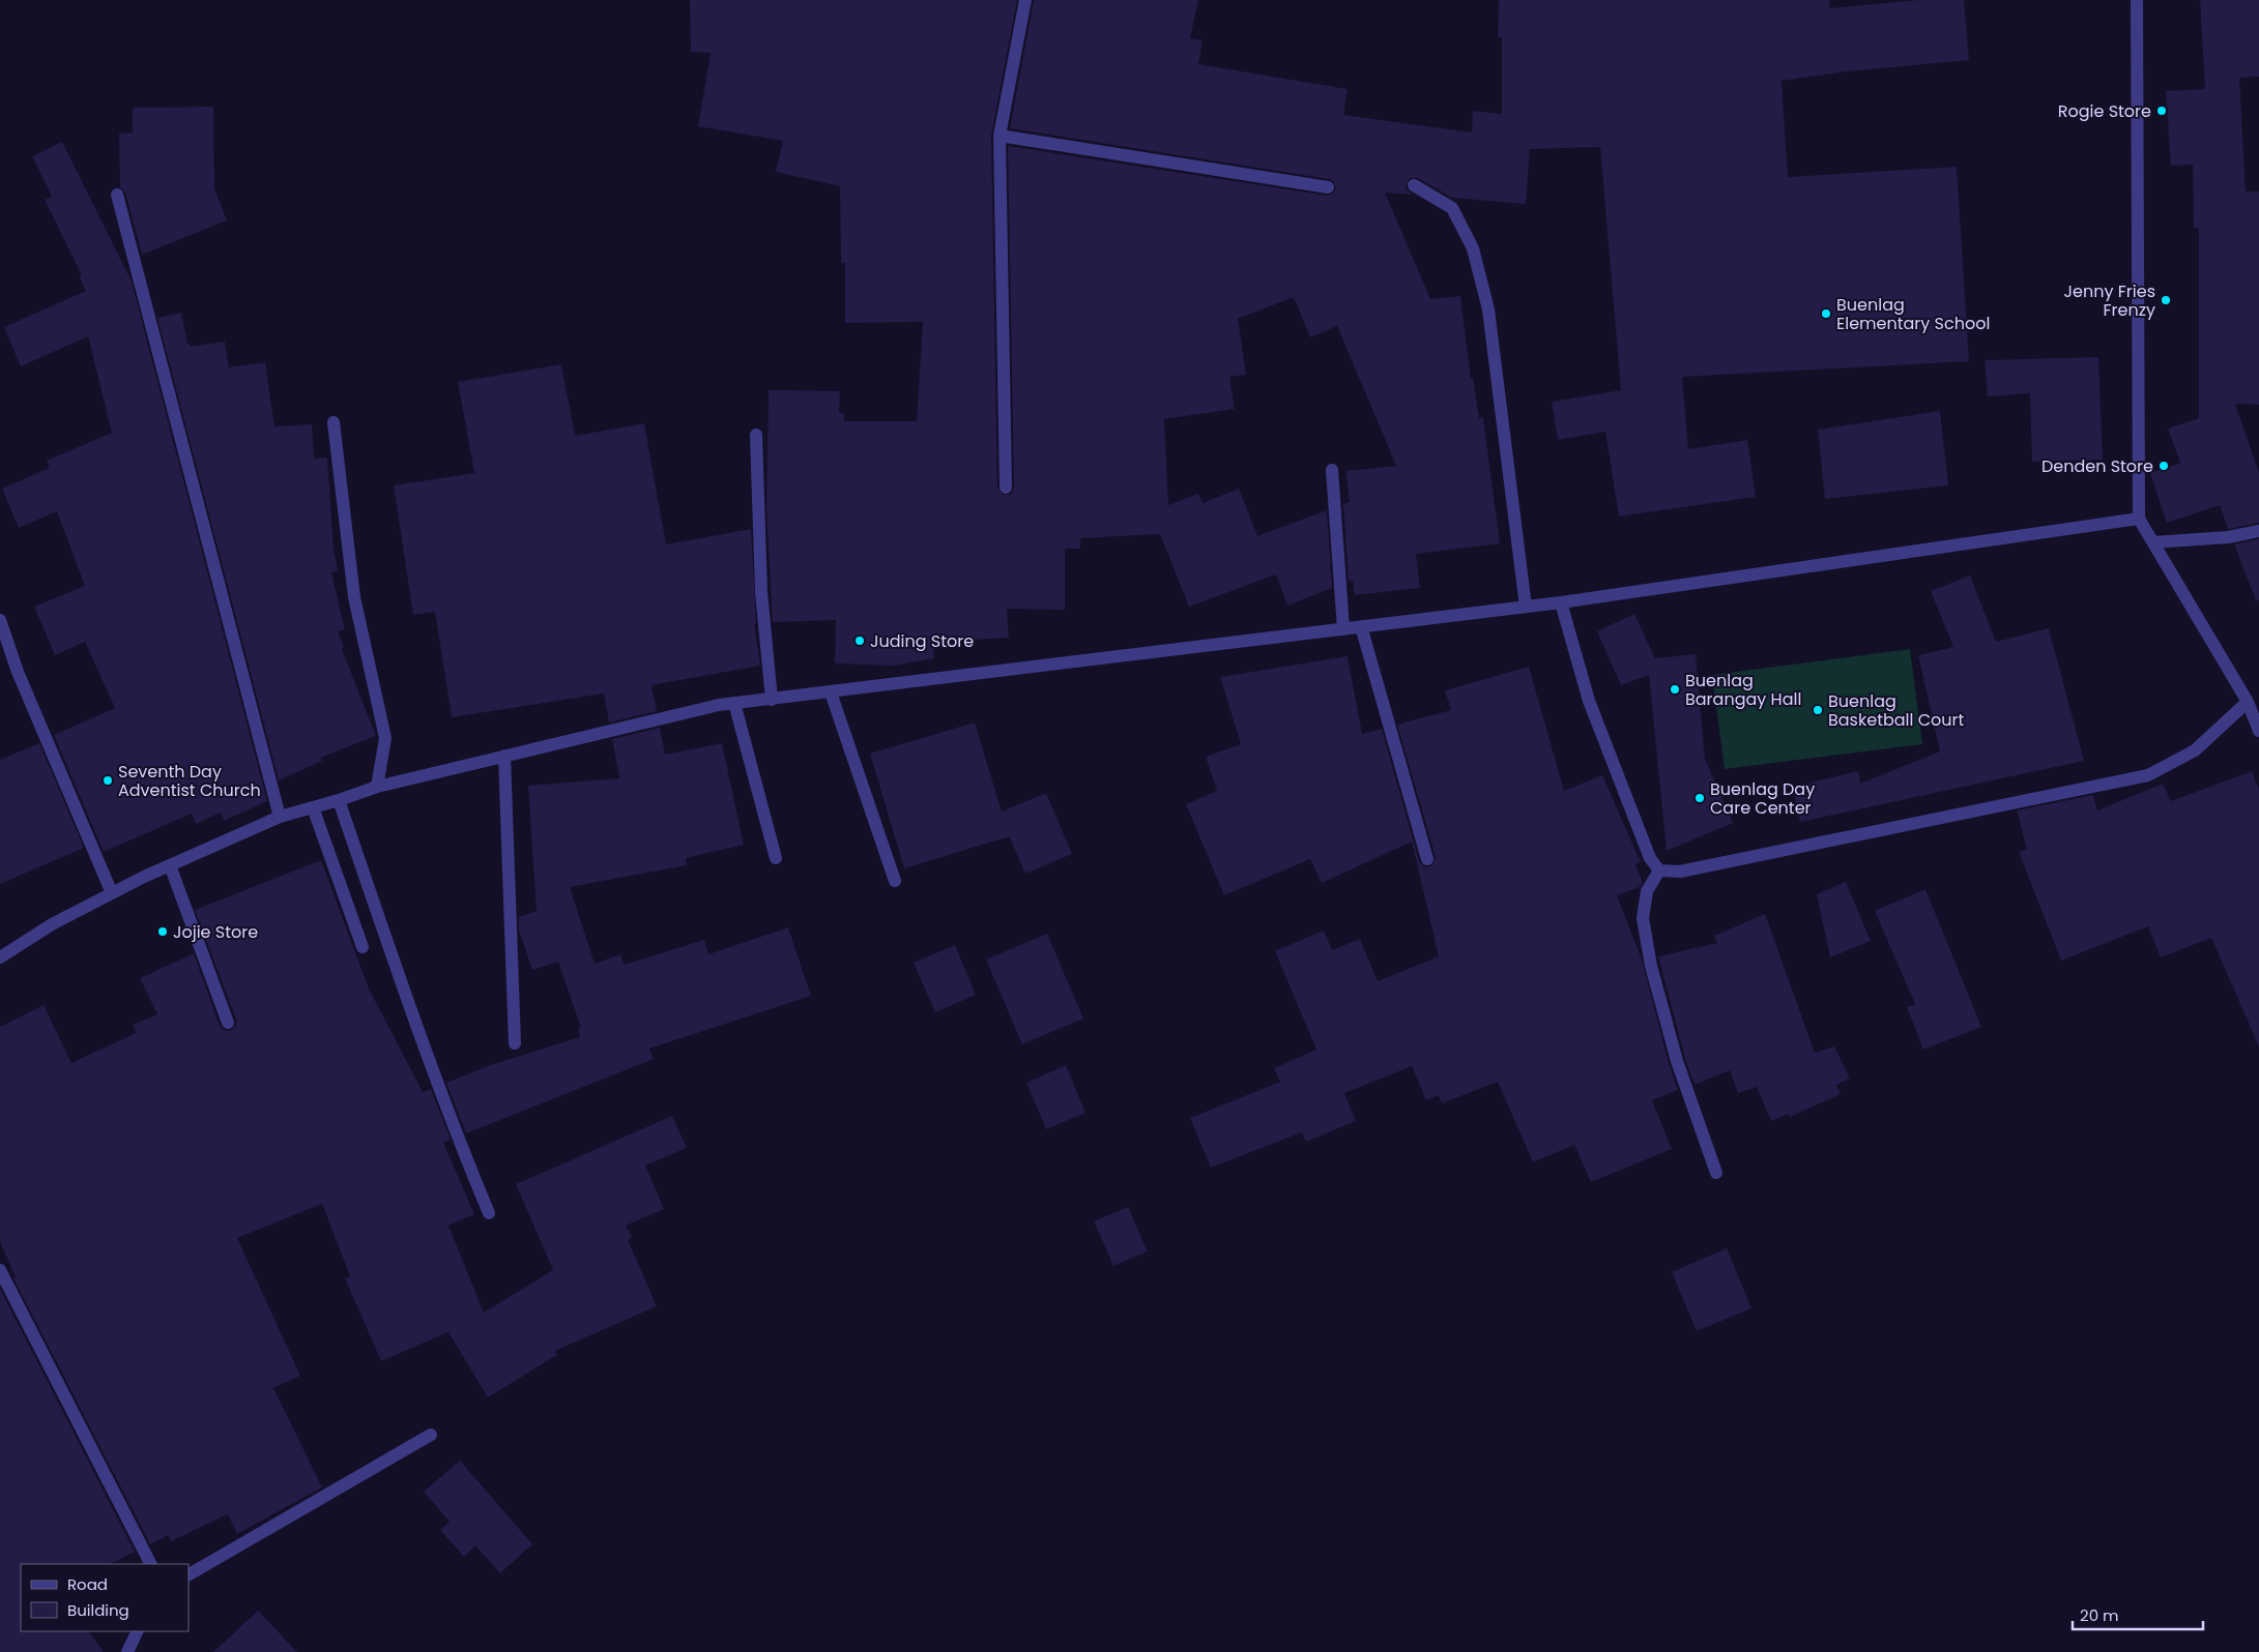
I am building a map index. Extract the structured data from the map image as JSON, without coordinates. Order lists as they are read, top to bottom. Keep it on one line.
{"places":["Rogie Store","Jenny Fries Frenzy","Buenlag Elementary School","Denden Store","Juding Store","Buenlag Barangay Hall","Buenlag Basketball Court","Seventh Day Adventist Church","Buenlag Day Care Center","Jojie Store"],"legend":["Road","Building"],"scale_bar":"20 m"}
